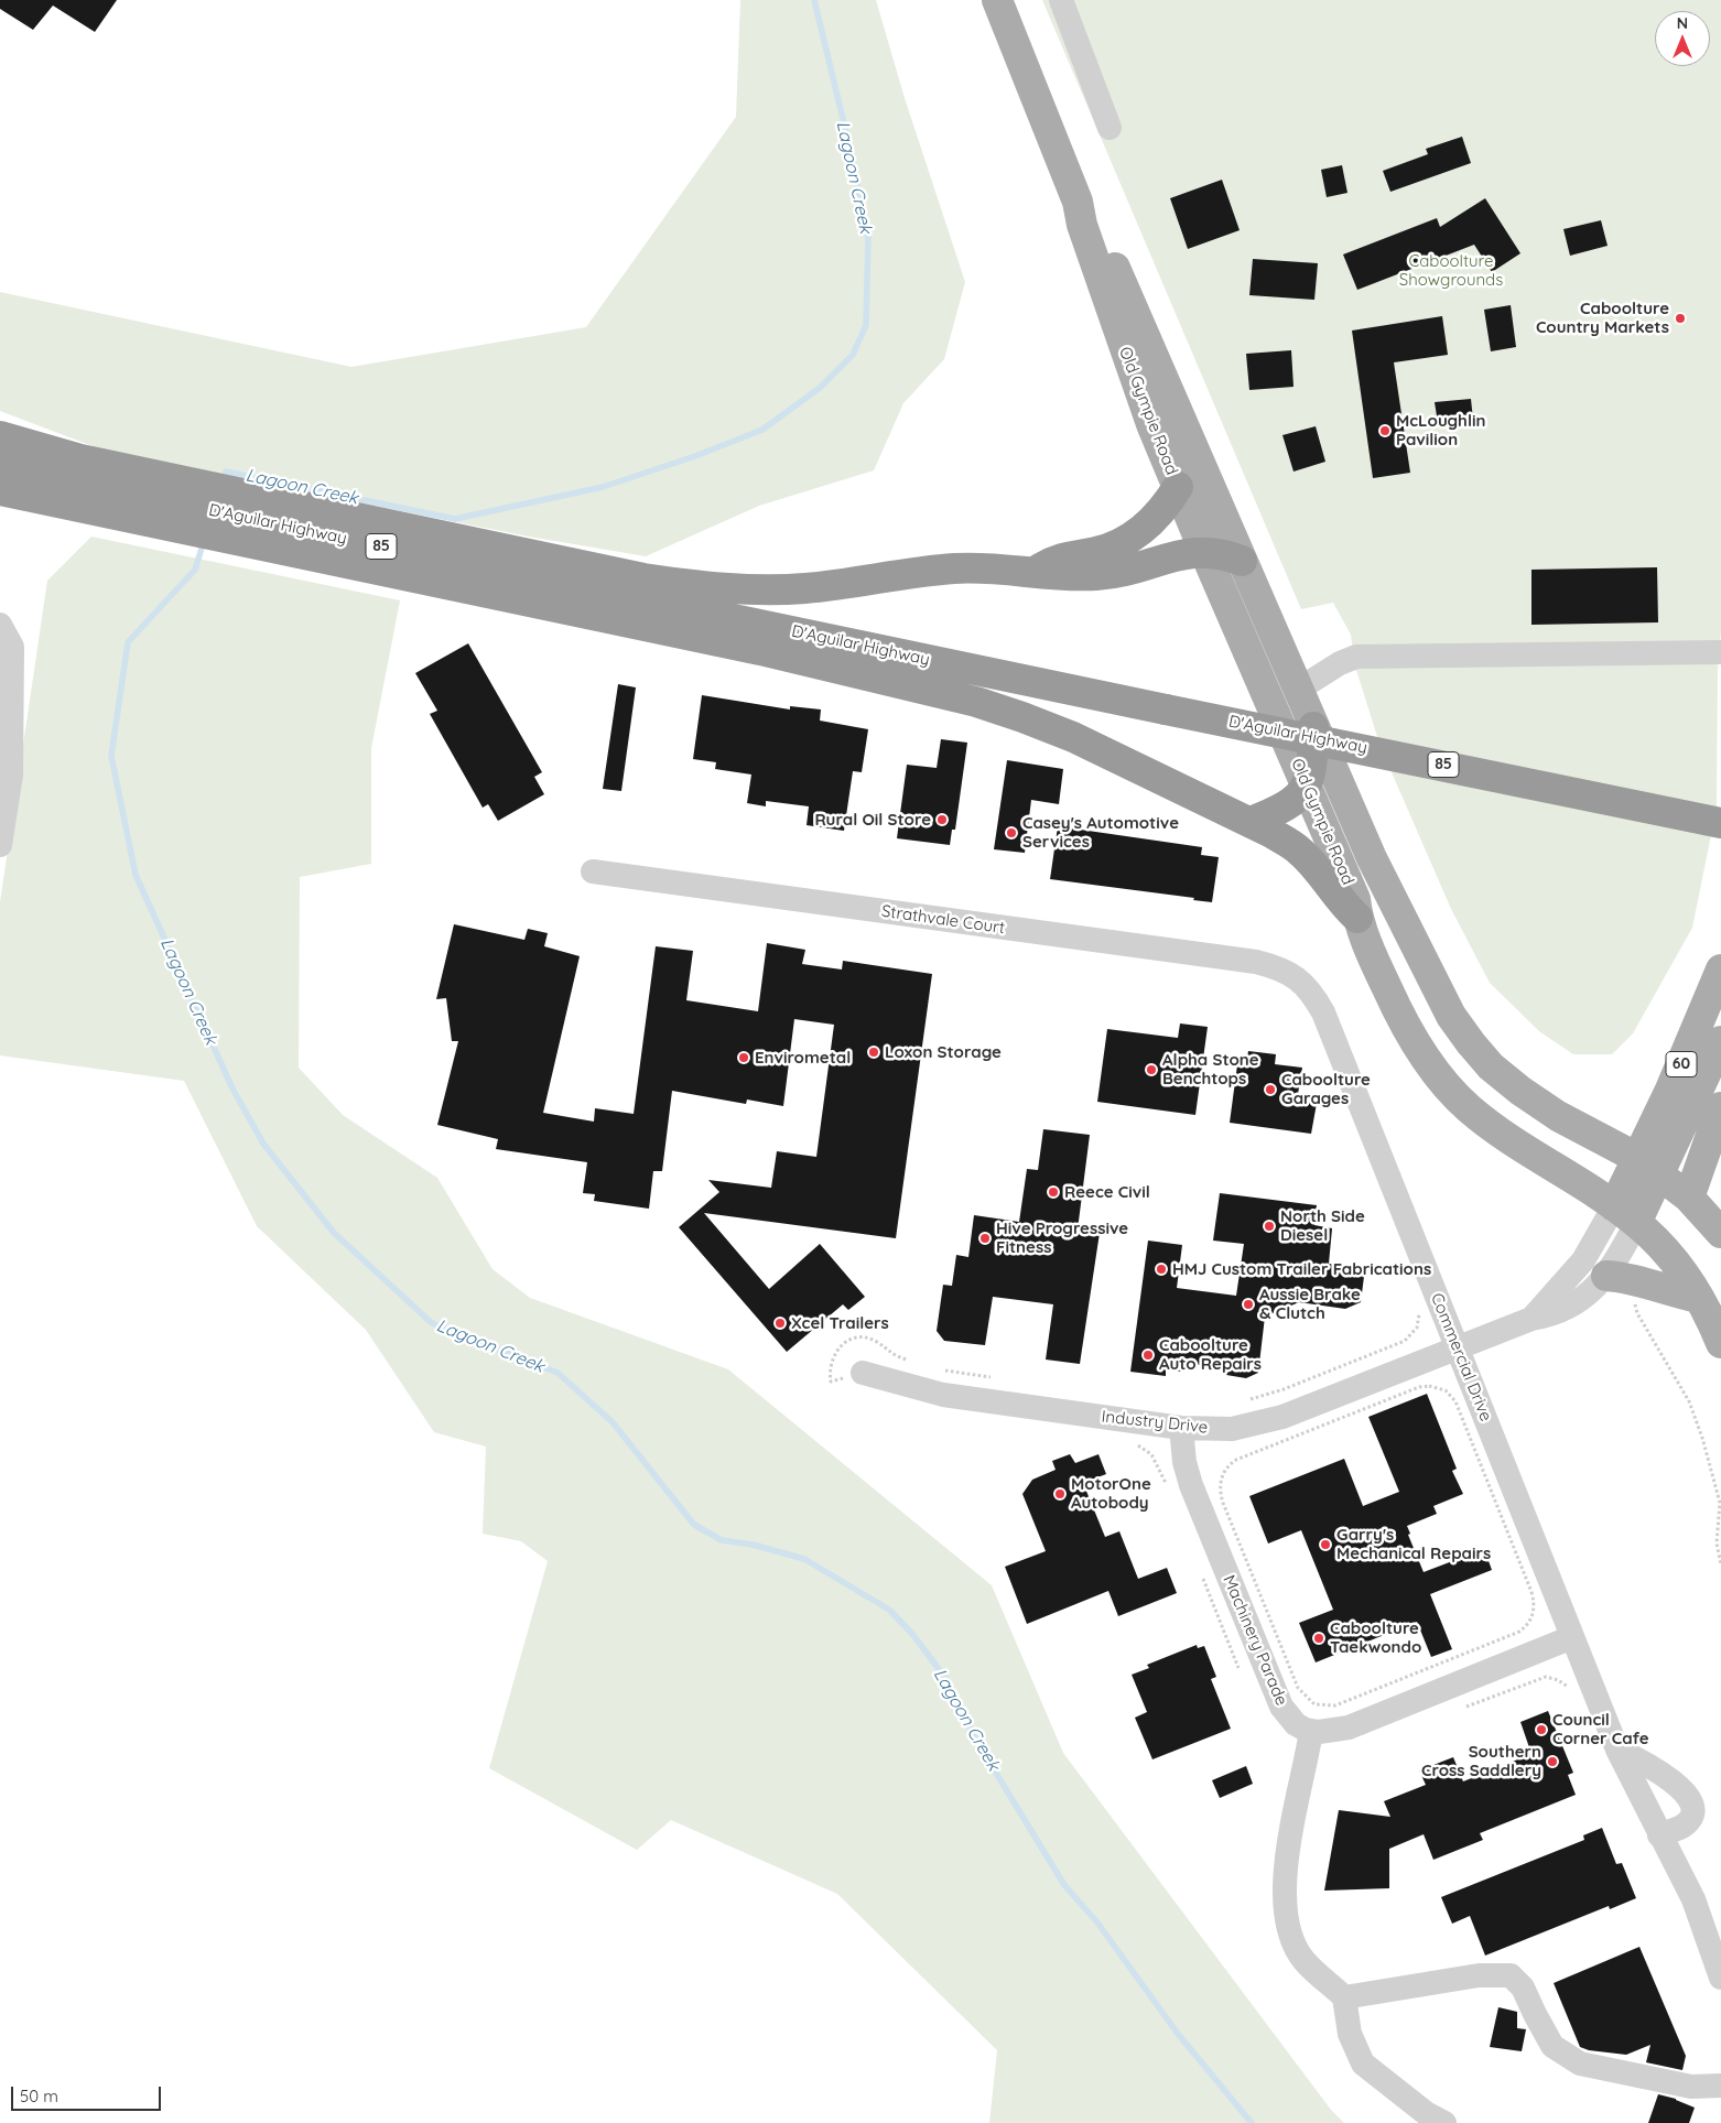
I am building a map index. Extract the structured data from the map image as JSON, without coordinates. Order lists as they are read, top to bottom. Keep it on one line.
{"streets":{"highway":["D'Aguilar Highway","85"],"main road":["Old Gympie Road","60"],"street":["Strathvale Court","Commercial Drive","Industry Drive","Machinery Parade"]},"crossings":[["Old Gympie Road","60"],["Old Gympie Road","Industry Drive"],["Strathvale Court","Commercial Drive"],["60","Industry Drive"],["Commercial Drive","Industry Drive"],["Industry Drive","Machinery Parade"]],"water":["Lagoon Creek"],"parks":["Caboolture Showgrounds"],"places":["Caboolture Country Markets","McLoughlin Pavilion","Rural Oil Store","Casey's Automotive Services","Loxon Storage","Envirometal","Alpha Stone Benchtops","Caboolture Garages","Reece Civil","North Side Diesel","Hive Progressive Fitness","HMJ Custom Trailer Fabrications","Aussie Brake & Clutch","Xcel Trailers","Caboolture Auto Repairs","MotorOne Autobody","Garry's Mechanical Repairs","Caboolture Taekwondo","Council Corner Cafe","Southern Cross Saddlery"],"scale_bar":"50 m","north":"top"}
